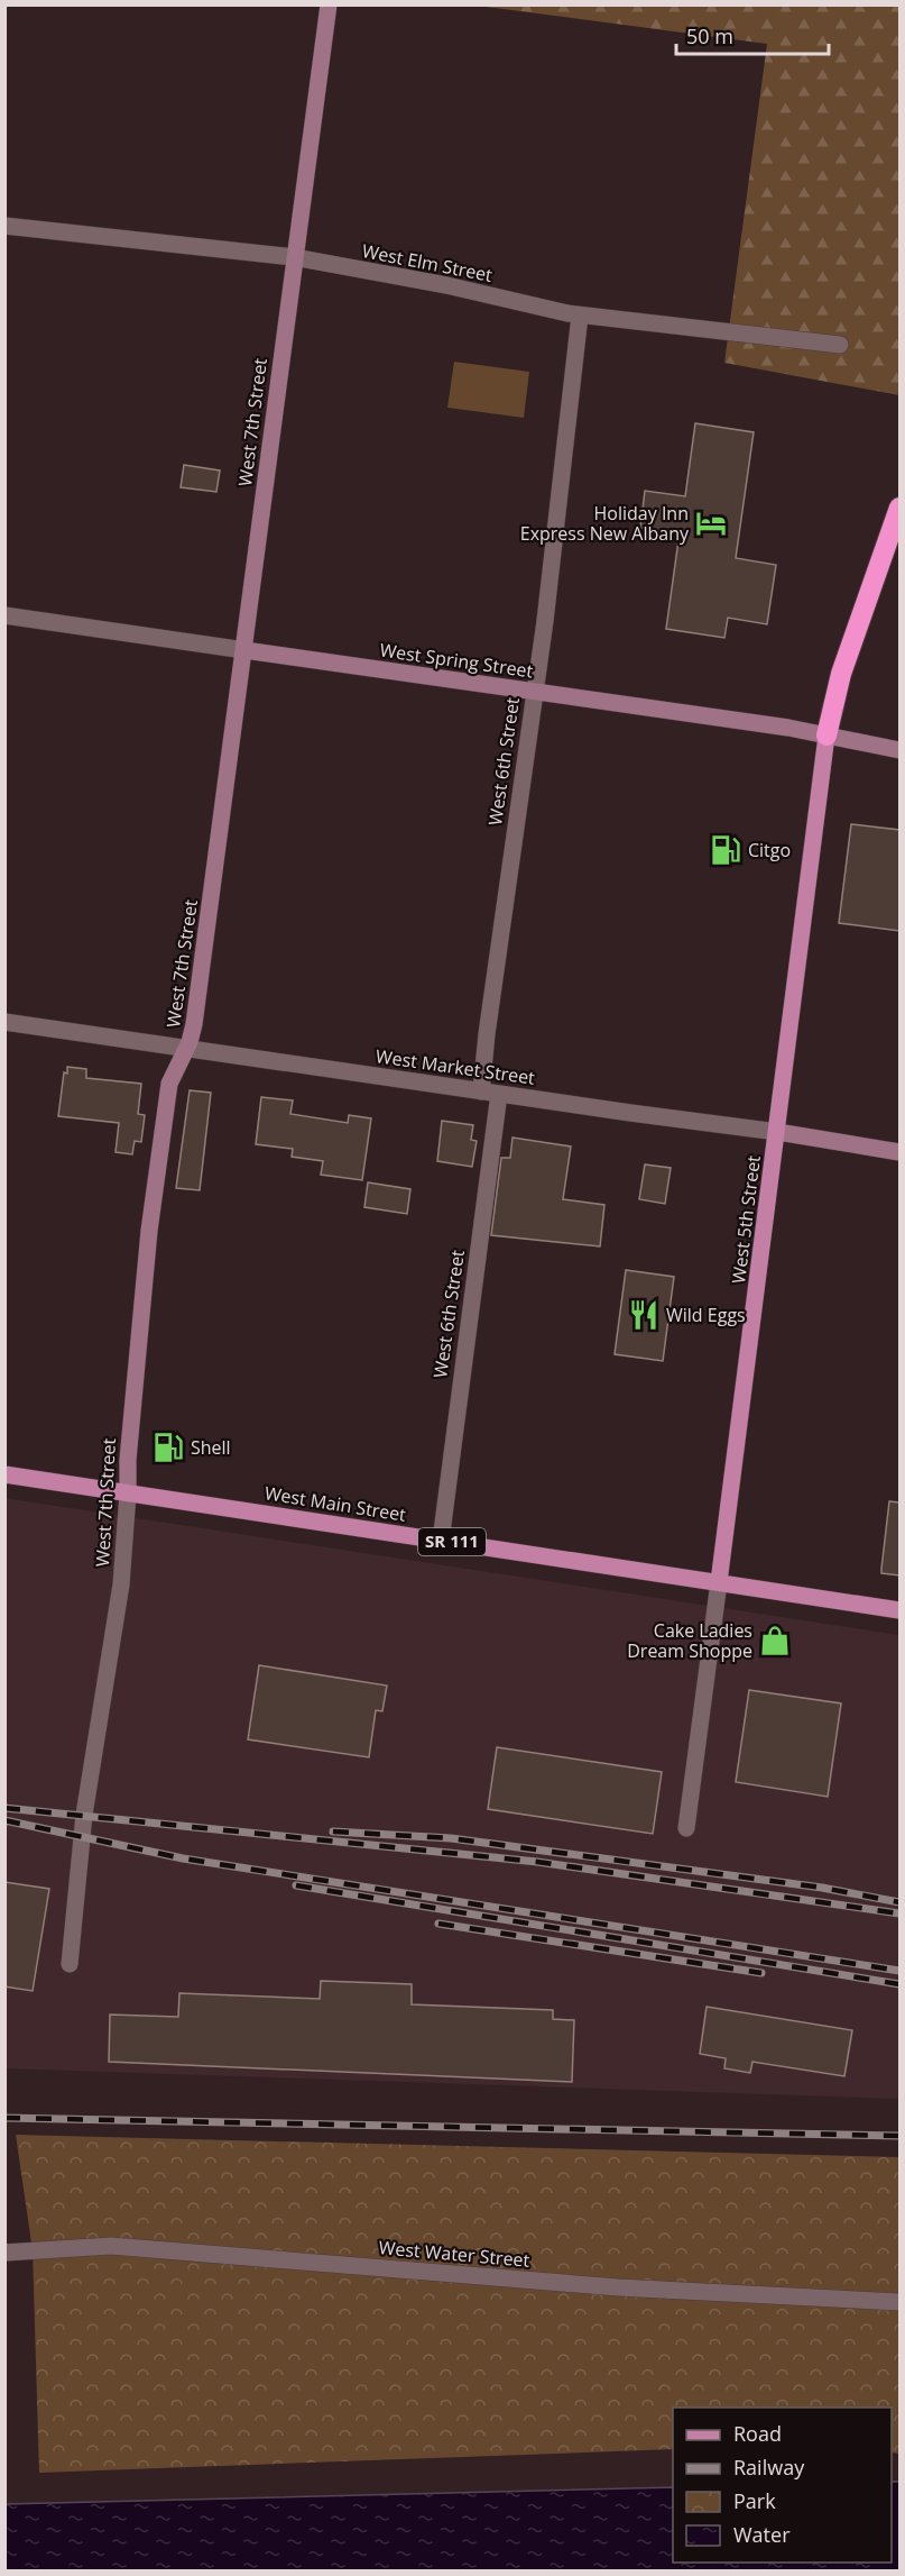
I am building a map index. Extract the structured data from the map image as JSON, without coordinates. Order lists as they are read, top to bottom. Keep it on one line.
{"streets":{"main road":["West 5th Street","West Main Street","SR 111"],"street":["West Elm Street","West 7th Street","West Spring Street","West 6th Street","West Market Street","West Water Street"]},"crossings":[["West Elm Street","West 7th Street"],["West Elm Street","West 6th Street"],["West 7th Street","West Spring Street"],["West 7th Street","West Market Street"],["West 7th Street","West Main Street"],["West Spring Street","West 6th Street"],["West Spring Street","West 5th Street"],["West 6th Street","West Market Street"],["West 6th Street","West Main Street"],["West Market Street","West 5th Street"],["West 5th Street","West Main Street"]],"places":{"hotel":["Holiday Inn Express New Albany"],"fuel station":["Citgo","Shell"],"restaurant":["Wild Eggs"],"shop":["Cake Ladies Dream Shoppe"]},"legend":["Road","Railway","Park","Water"],"scale_bar":"50 m"}
